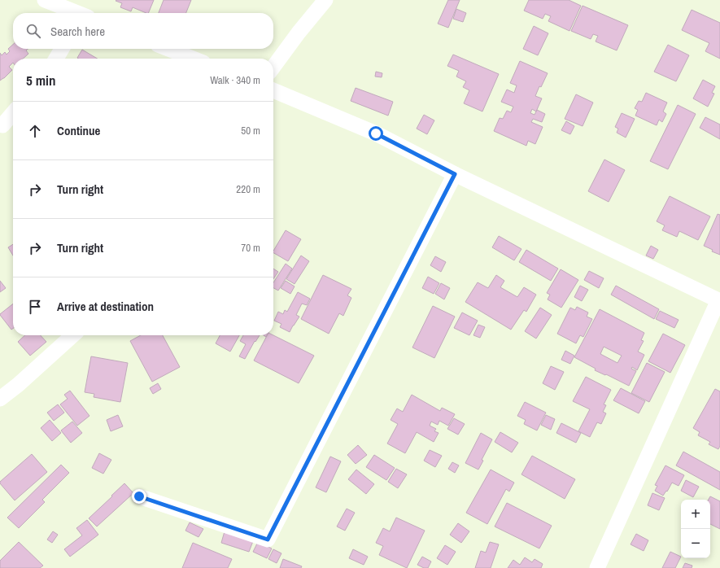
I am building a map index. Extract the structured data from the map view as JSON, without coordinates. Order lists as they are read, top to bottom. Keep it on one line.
{"page":{"search":"Search here","heading":["5 min","Walk · 340 m"],"list":[["Continue","50 m"],["Turn right","220 m"],["Turn right","70 m"],"Arrive at destination"],"map_buttons":["+","−"]}}
